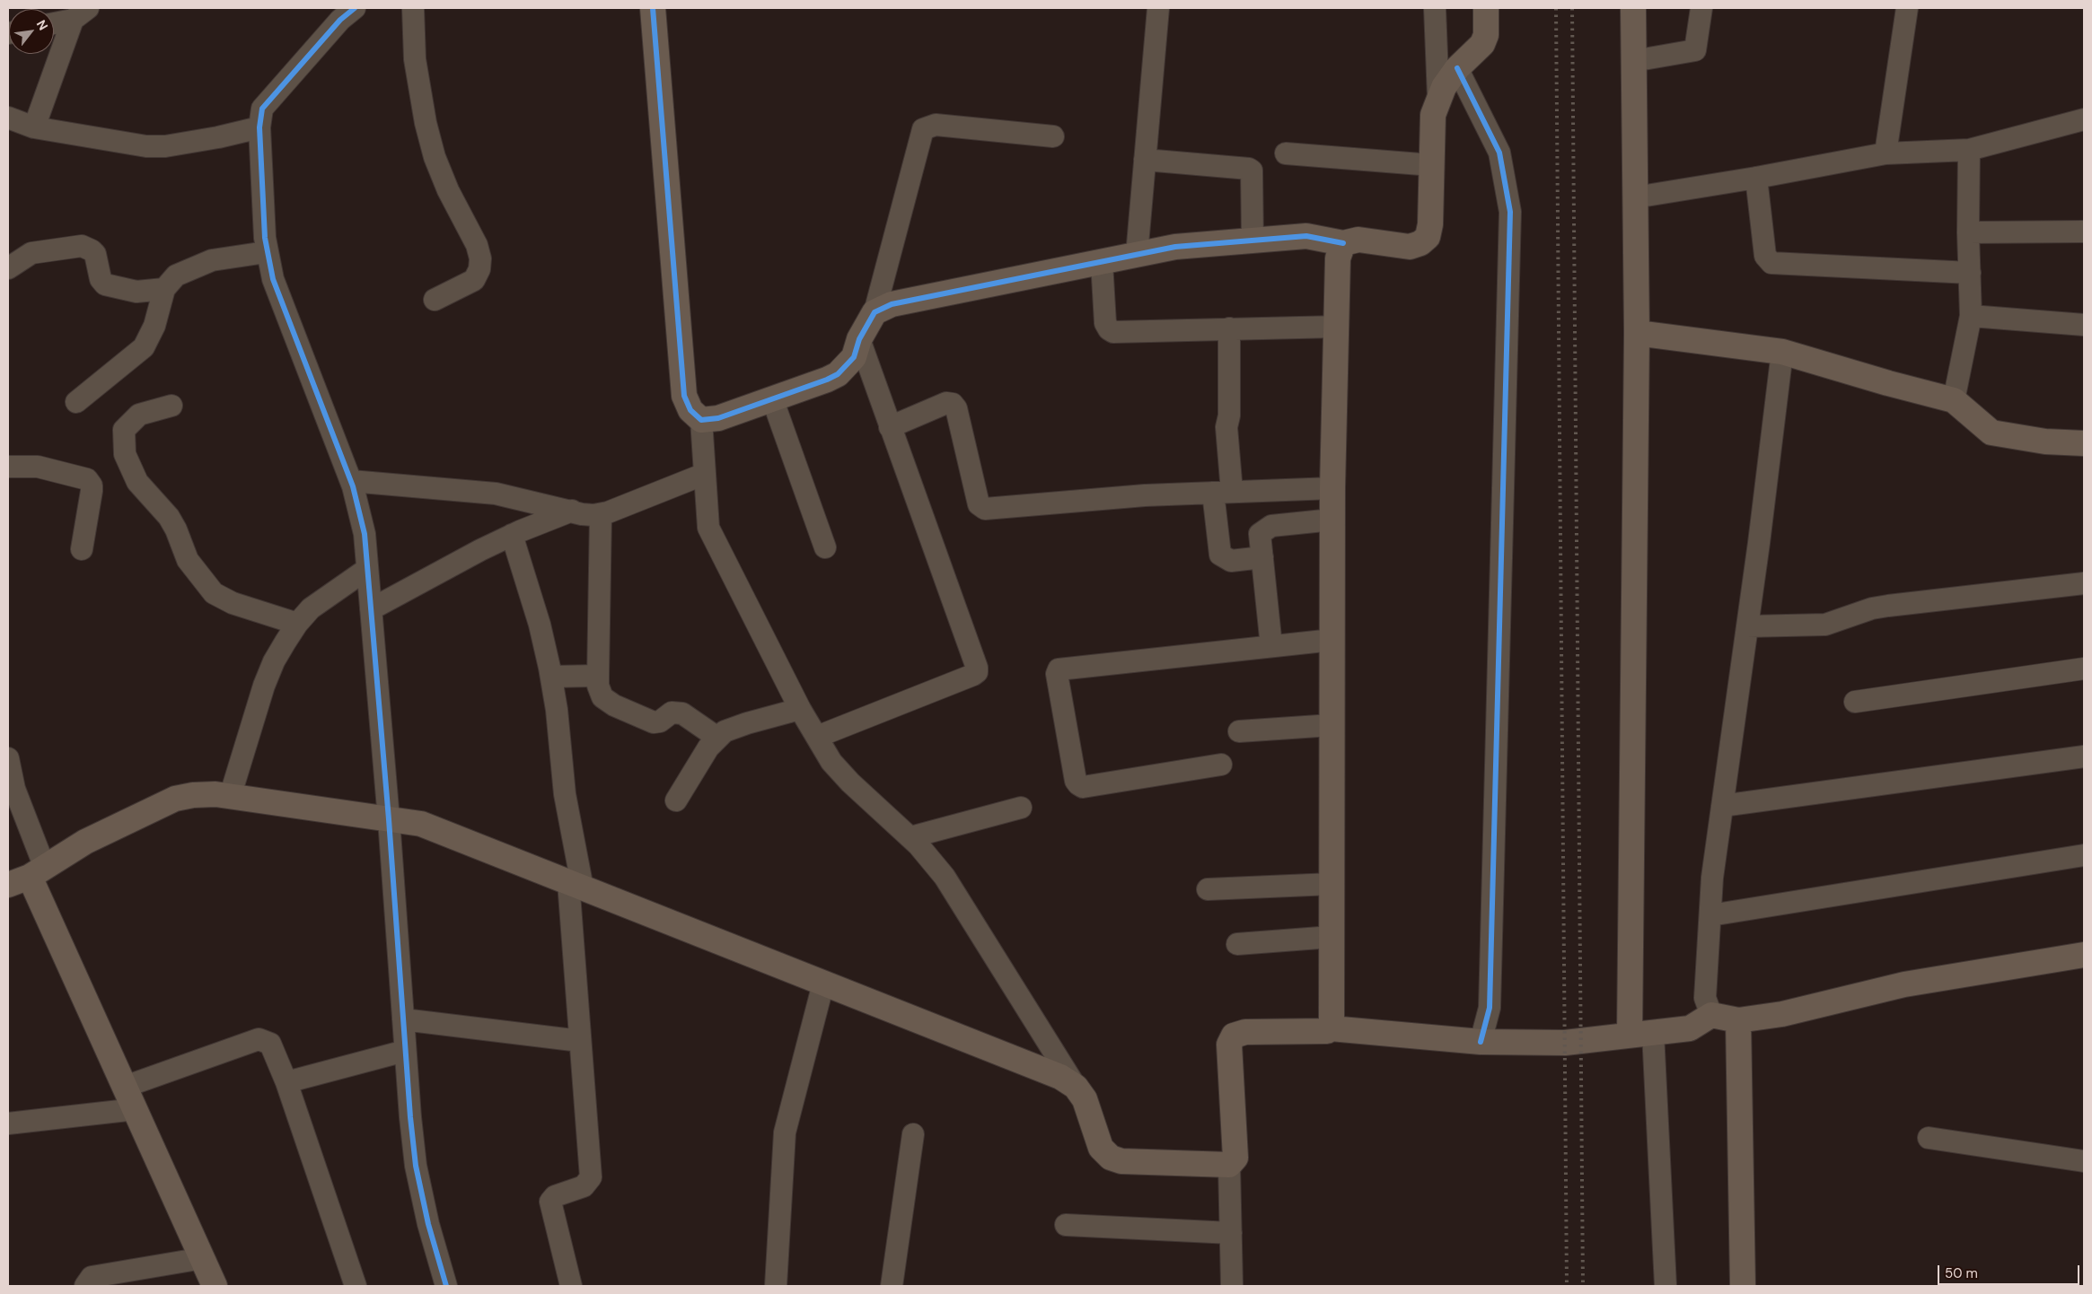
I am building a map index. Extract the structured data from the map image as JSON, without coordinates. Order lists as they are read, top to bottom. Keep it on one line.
{"scale_bar":"50 m","north":"top right"}
